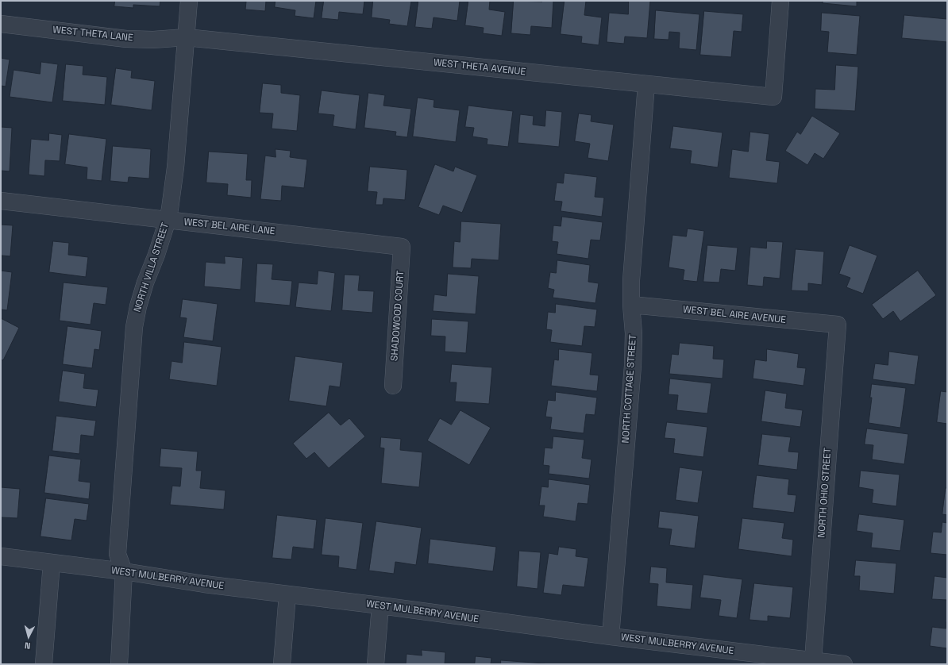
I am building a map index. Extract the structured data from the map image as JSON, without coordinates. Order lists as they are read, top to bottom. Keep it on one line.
{"streets":{"street":["WEST THETA LANE","WEST THETA AVENUE","WEST BEL AIRE LANE","NORTH VILLA STREET","WEST BEL AIRE AVENUE","SHADOWOOD COURT","NORTH COTTAGE STREET","NORTH OHIO STREET","WEST MULBERRY AVENUE"]},"crossings":[["WEST THETA LANE","WEST THETA AVENUE"],["WEST THETA LANE","NORTH VILLA STREET"],["WEST THETA AVENUE","NORTH VILLA STREET"],["WEST THETA AVENUE","NORTH COTTAGE STREET"],["WEST BEL AIRE LANE","NORTH VILLA STREET"],["WEST BEL AIRE LANE","SHADOWOOD COURT"],["NORTH VILLA STREET","WEST MULBERRY AVENUE"],["WEST BEL AIRE AVENUE","NORTH COTTAGE STREET"],["WEST BEL AIRE AVENUE","NORTH OHIO STREET"],["NORTH COTTAGE STREET","WEST MULBERRY AVENUE"],["NORTH OHIO STREET","WEST MULBERRY AVENUE"]],"north":"bottom"}
